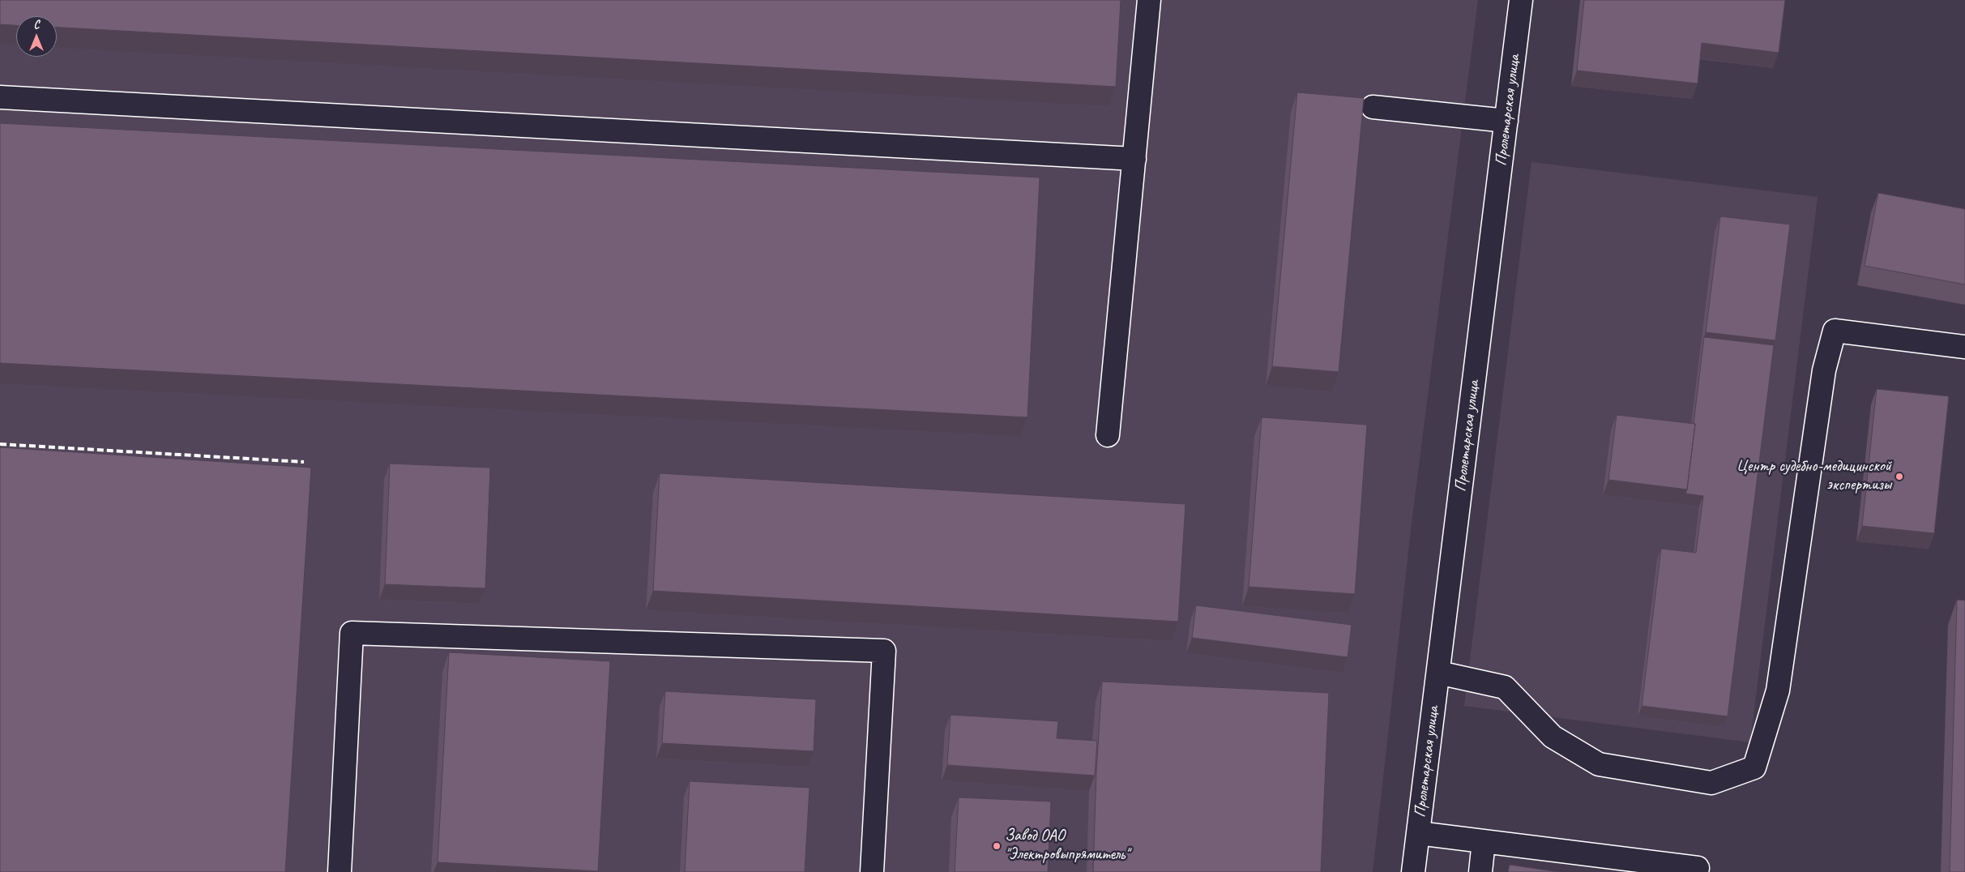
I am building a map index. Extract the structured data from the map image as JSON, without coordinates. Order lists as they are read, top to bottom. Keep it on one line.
{"streets":{"street":["Пролетарская улица"]},"places":["Центр судебно-медицинской экспертизы","Завод ОАО \"Электровыпрямитель\""],"north":"top"}
